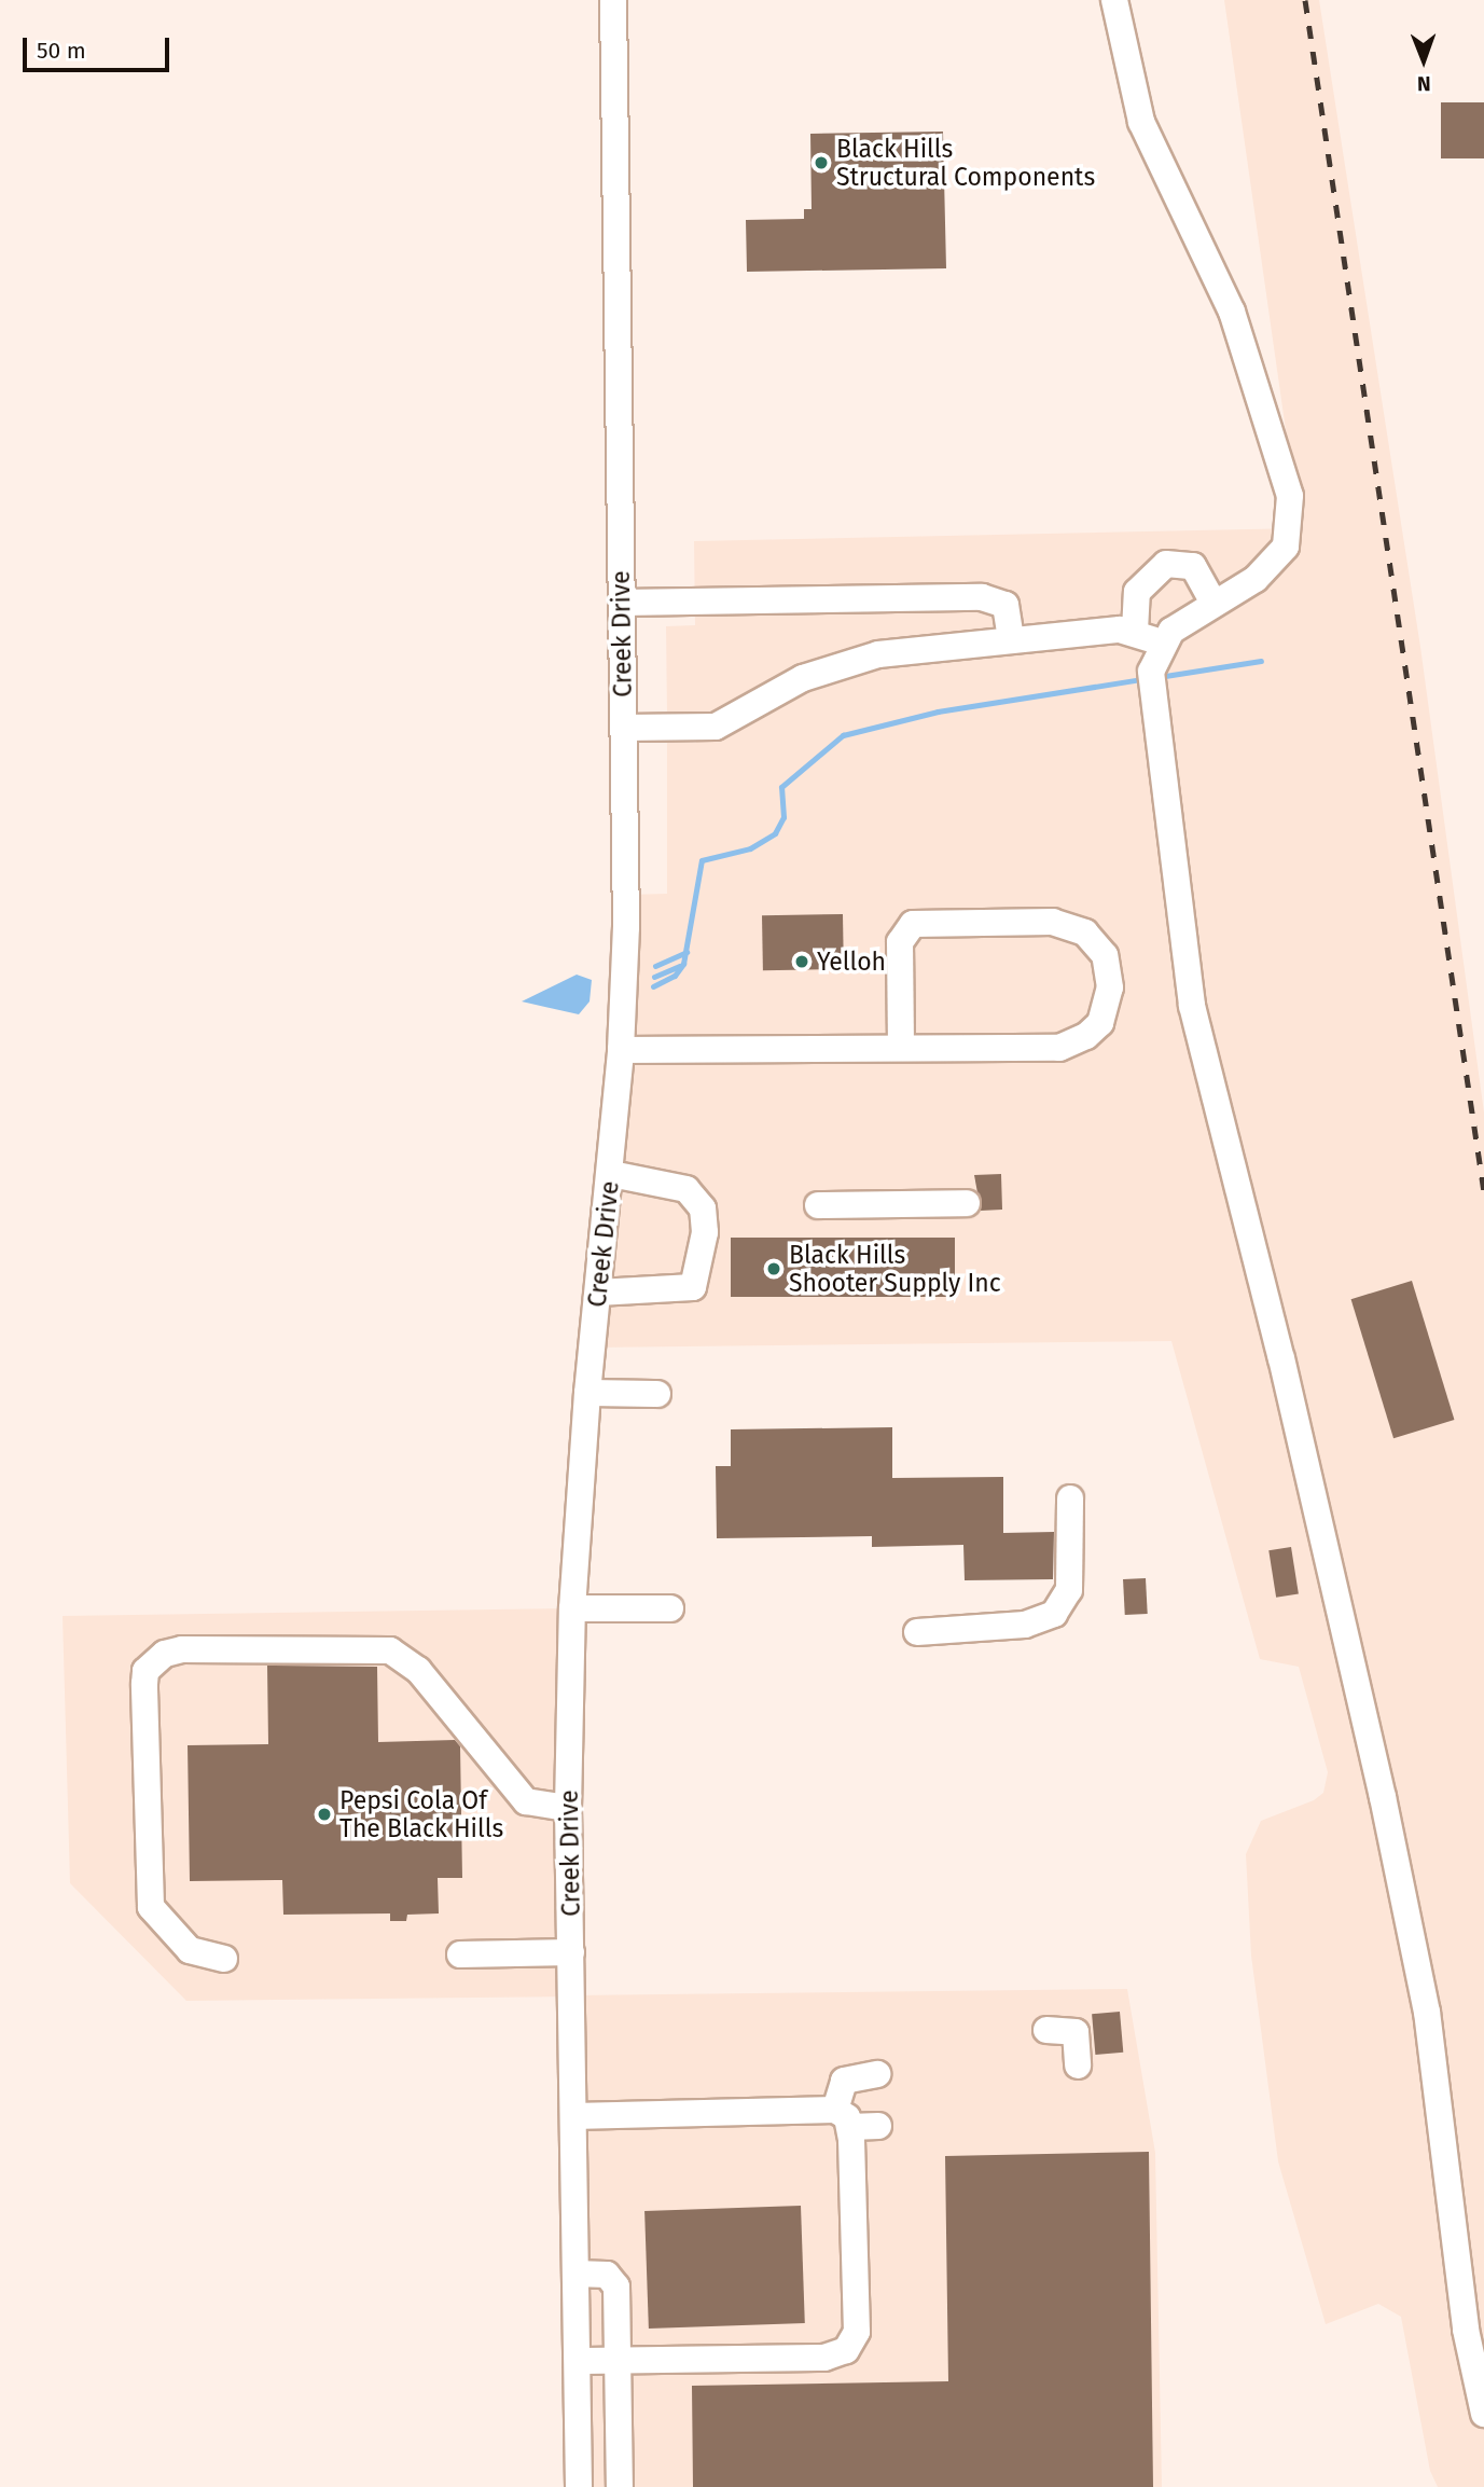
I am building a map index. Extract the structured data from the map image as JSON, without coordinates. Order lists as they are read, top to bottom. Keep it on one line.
{"streets":{"street":["Creek Drive"]},"places":["Black Hills Structural Components","Yelloh","Black Hills Shooter Supply Inc","Pepsi Cola Of The Black Hills"],"scale_bar":"50 m","north":"bottom"}
